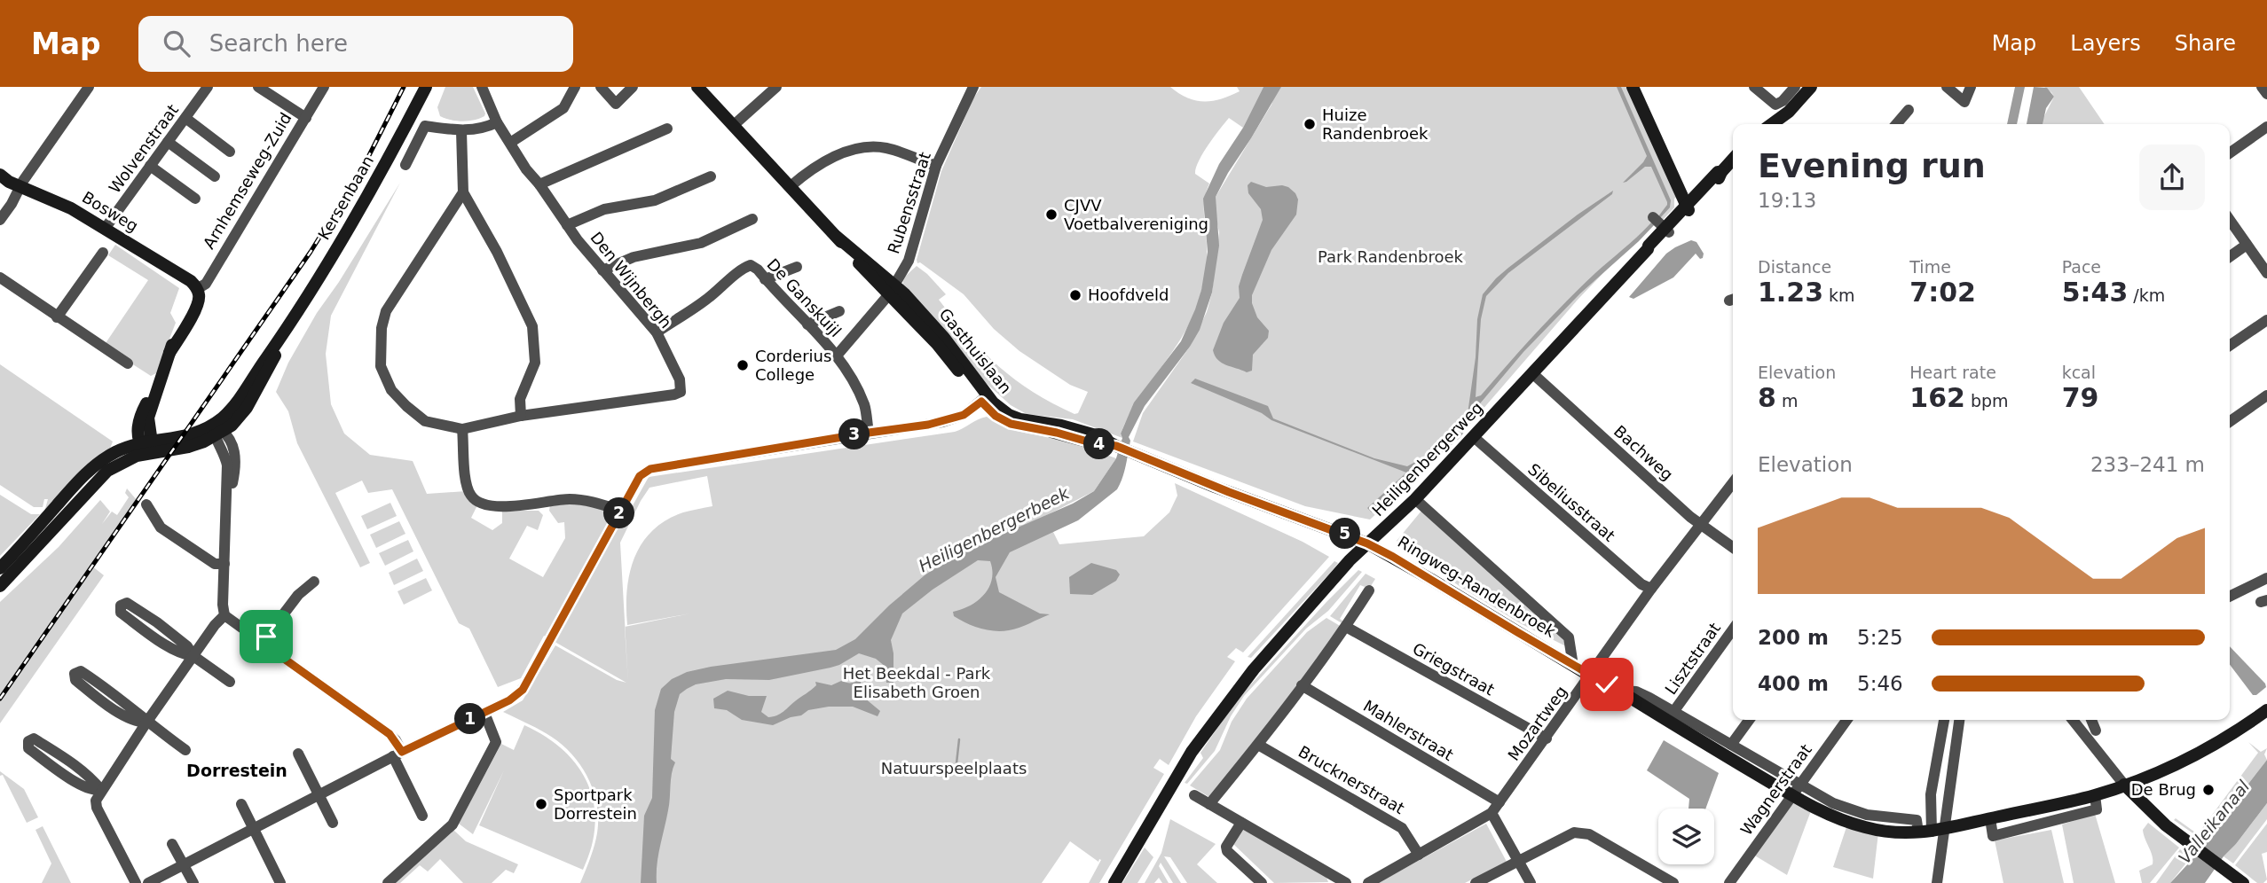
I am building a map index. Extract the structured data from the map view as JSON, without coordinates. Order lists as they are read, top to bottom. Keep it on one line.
{"streets":{"main road":["Arnhemseweg-Zuid","Kersenbaan","Bosweg","Gasthuislaan","Heiligenbergerweg","Ringweg-Randenbroek"],"street":["Wolvenstraat","Rubensstraat","Den Wijnbergh","De Ganskuijl","Bachweg","Sibeliusstraat","Lisztstraat","Griegstraat","Mozartweg","Mahlerstraat","Brucknerstraat","Wagnerstraat"]},"crossings":[["Wolvenstraat","Bosweg"],["Arnhemseweg-Zuid","Bosweg"],["Rubensstraat","De Ganskuijl"],["Rubensstraat","Gasthuislaan"],["Den Wijnbergh","De Ganskuijl"],["Gasthuislaan","Ringweg-Randenbroek"],["Bachweg","Heiligenbergerweg"],["Bachweg","Mozartweg"],["Heiligenbergerweg","Sibeliusstraat"],["Heiligenbergerweg","Ringweg-Randenbroek"],["Sibeliusstraat","Mozartweg"],["Ringweg-Randenbroek","Lisztstraat"],["Ringweg-Randenbroek","Mozartweg"],["Ringweg-Randenbroek","Wagnerstraat"],["Griegstraat","Mozartweg"],["Mozartweg","Mahlerstraat"],["Mozartweg","Brucknerstraat"]],"districts":["Dorrestein"],"water":["Heiligenbergerbeek","Valleikanaal"],"parks":["Park Randenbroek","Het Beekdal - Park Elisabeth Groen","Natuurspeelplaats"],"places":["Huize Randenbroek","CJVV Voetbalvereniging","Hoofdveld","Corderius College","De Brug","Sportpark Dorrestein"],"page":{"header":"Map","search":"Search here","nav":["Map","Layers","Share"],"heading":["Evening run","19:13"],"stats":[["Distance","1.23 km"],["Time","7:02"],["Pace","5:43 /km"],["Elevation","8 m"],["Heart rate","162 bpm"],["kcal","79"]],"pins":["3","4","2","5","1"],"chart":["Elevation","233–241 m"],"list":[{"name":"200 m","note":"5:25"},{"name":"400 m","note":"5:46"}]}}
